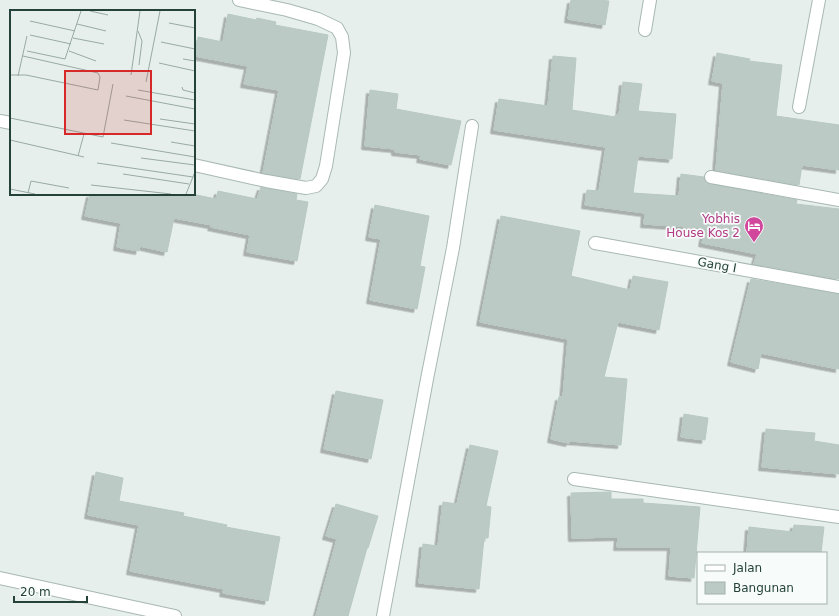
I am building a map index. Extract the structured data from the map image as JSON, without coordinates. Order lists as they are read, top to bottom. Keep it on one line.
{"streets":{"street":["Gang I"]},"places":{"hotel":["Yobhis House Kos 2"]},"legend":["Jalan","Bangunan"],"scale_bar":"20 m"}
